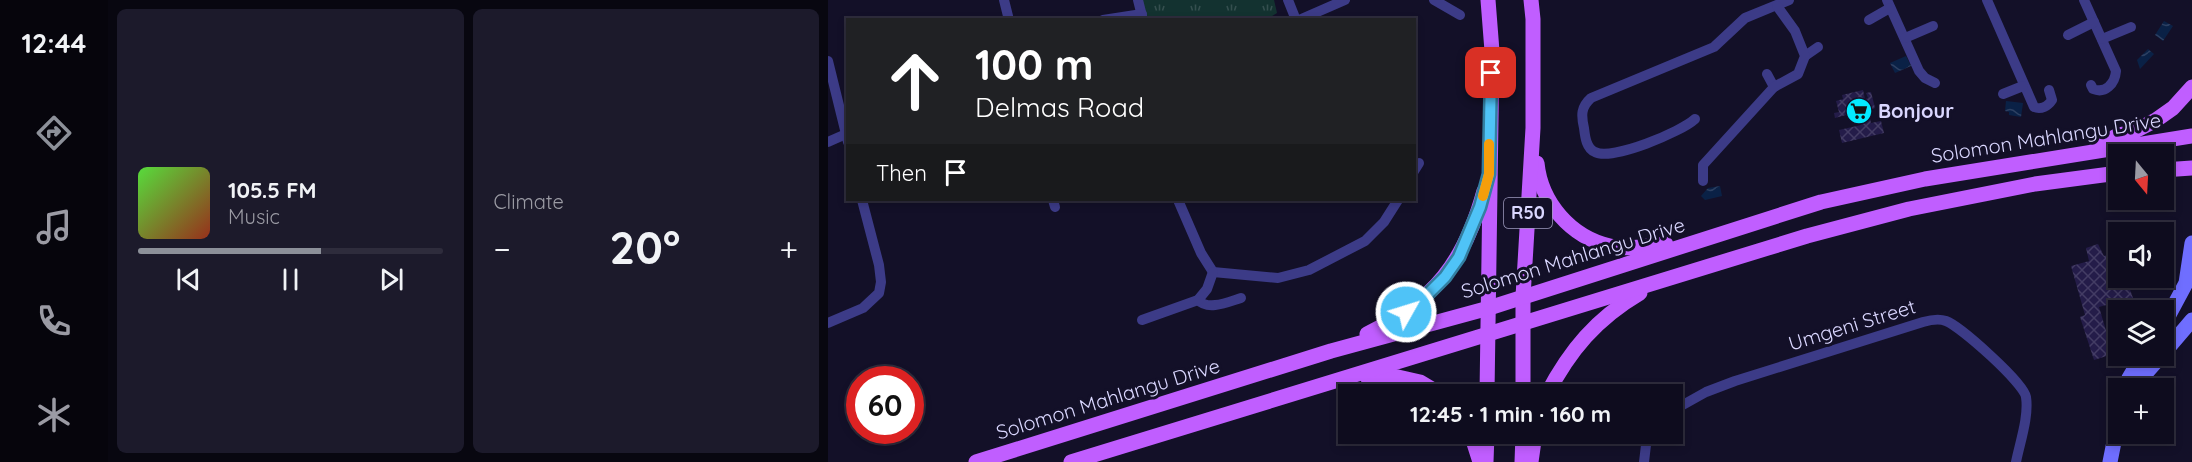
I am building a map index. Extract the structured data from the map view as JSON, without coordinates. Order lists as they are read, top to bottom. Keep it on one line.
{"streets":{"main road":["Solomon Mahlangu Drive","R50"],"street":["Umgeni Street"]},"crossings":[["Solomon Mahlangu Drive","R50"]],"places":{"supermarket":["Bonjour"]},"north":"bottom","page":{"tabs":"12:44","tile":"Climate","turn":["100 m","Delmas Road"],"map_buttons":"+","then":"Then","song":["105.5 FM","Music"],"heat":["−","20°","+"],"limit":"60","trip":"12:45 · 1 min · 160 m"}}
